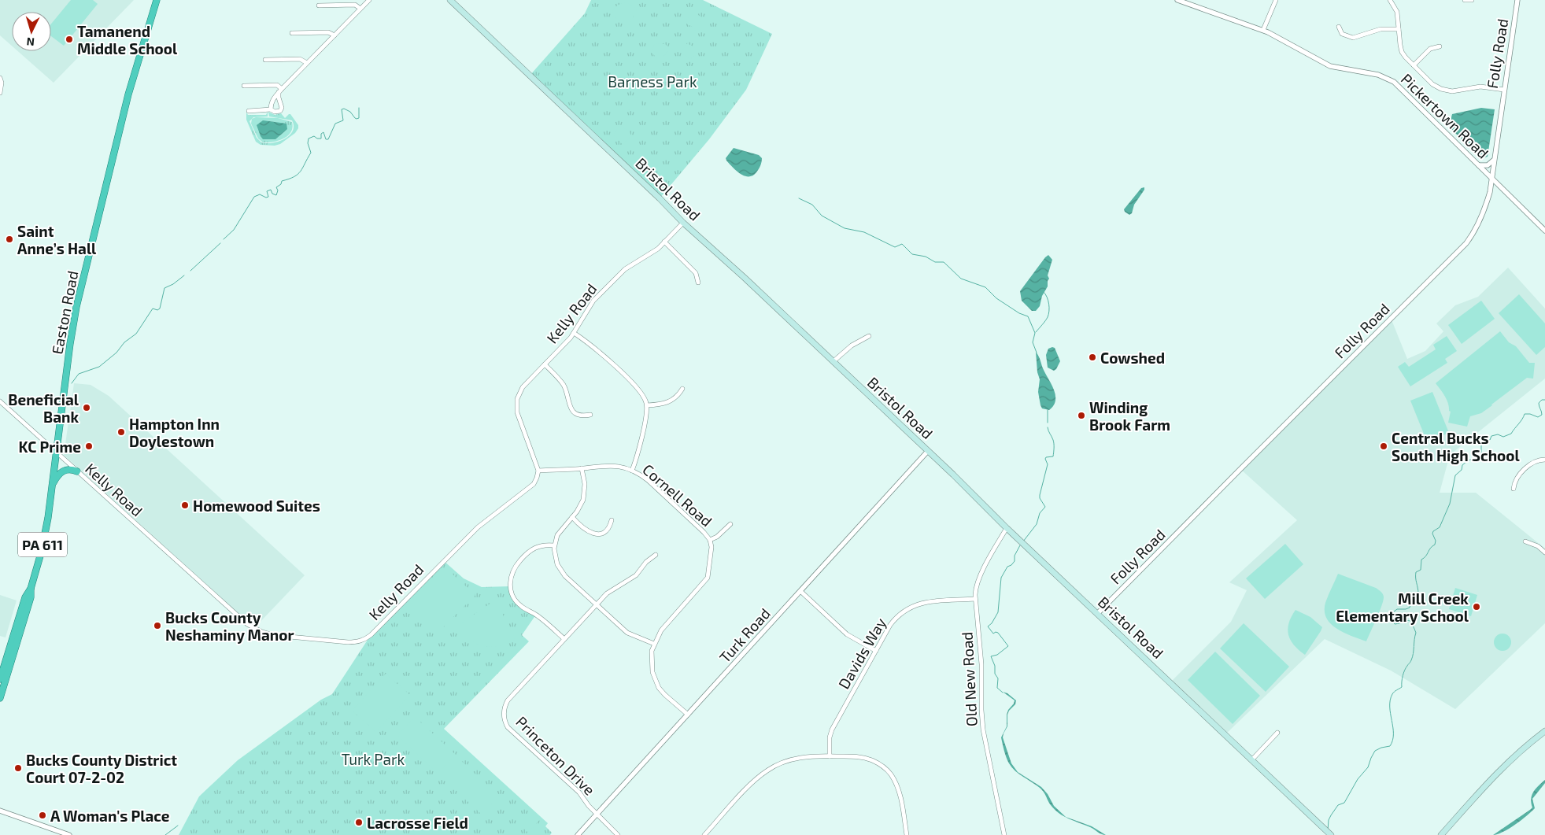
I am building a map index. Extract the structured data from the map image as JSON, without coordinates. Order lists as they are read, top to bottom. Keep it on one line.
{"streets":{"highway":["Easton Road","PA 611"],"main road":["Bristol Road"],"street":["Folly Road","Pickertown Road","Kelly Road","Cornell Road","Turk Road","Davids Way","Old New Road","Princeton Drive"]},"crossings":[["Folly Road","Pickertown Road"],["Folly Road","Bristol Road"],["Bristol Road","Kelly Road"],["Bristol Road","Turk Road"],["Bristol Road","Old New Road"],["Easton Road","Kelly Road"],["Kelly Road","Cornell Road"],["Cornell Road","Turk Road"],["Turk Road","Princeton Drive"],["Davids Way","Old New Road"]],"parks":["Barness Park","Turk Park"],"places":["Tamanend Middle School","Saint Anne’s Hall","Cowshed","Beneficial Bank","Winding Brook Farm","Hampton Inn Doylestown","KC Prime","Central Bucks South High School","Homewood Suites","Mill Creek Elementary School","Bucks County Neshaminy Manor","Bucks County District Court 07-2-02","A Woman's Place","Lacrosse Field"],"north":"bottom"}
